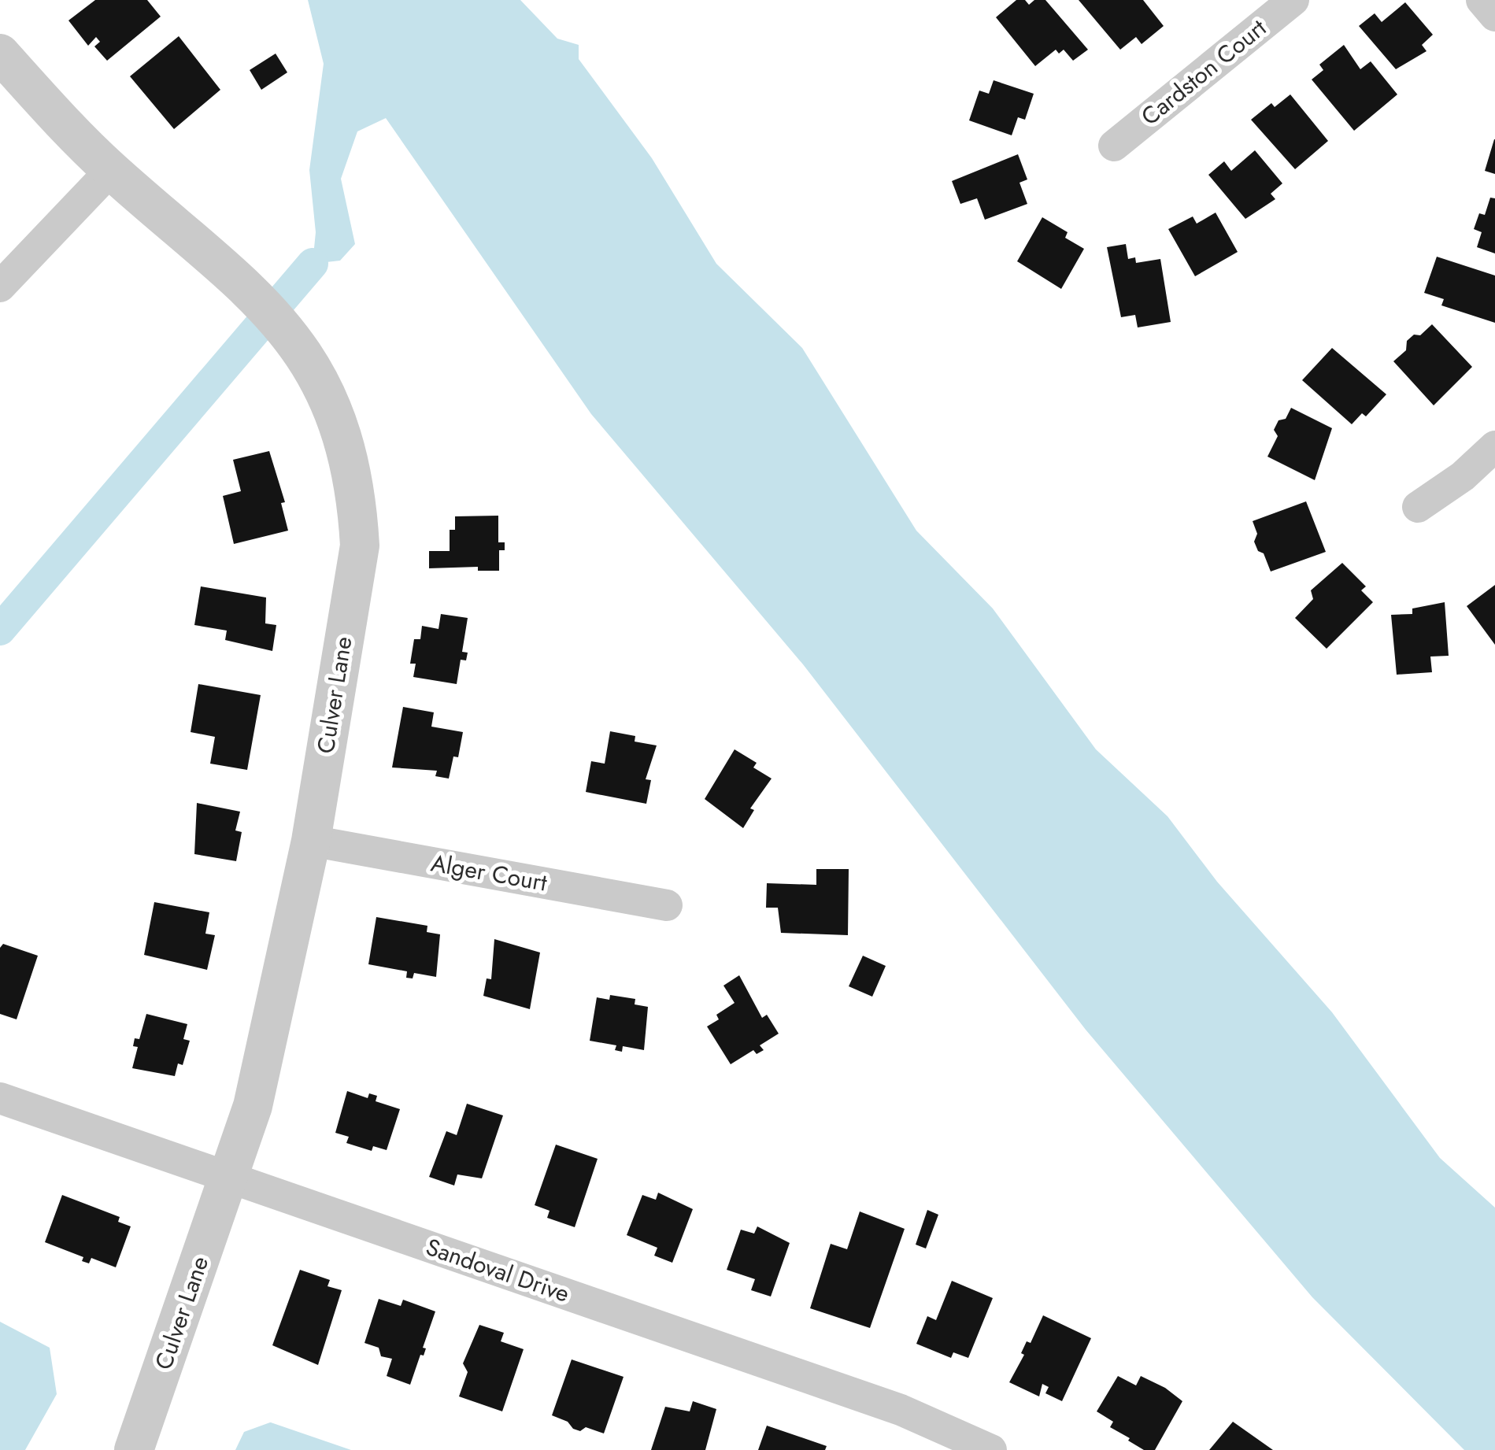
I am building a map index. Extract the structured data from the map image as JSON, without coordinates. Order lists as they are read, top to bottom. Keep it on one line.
{"streets":{"street":["Cardston Court","Culver Lane","Alger Court","Sandoval Drive"]},"crossings":[["Culver Lane","Alger Court"],["Culver Lane","Sandoval Drive"]]}
